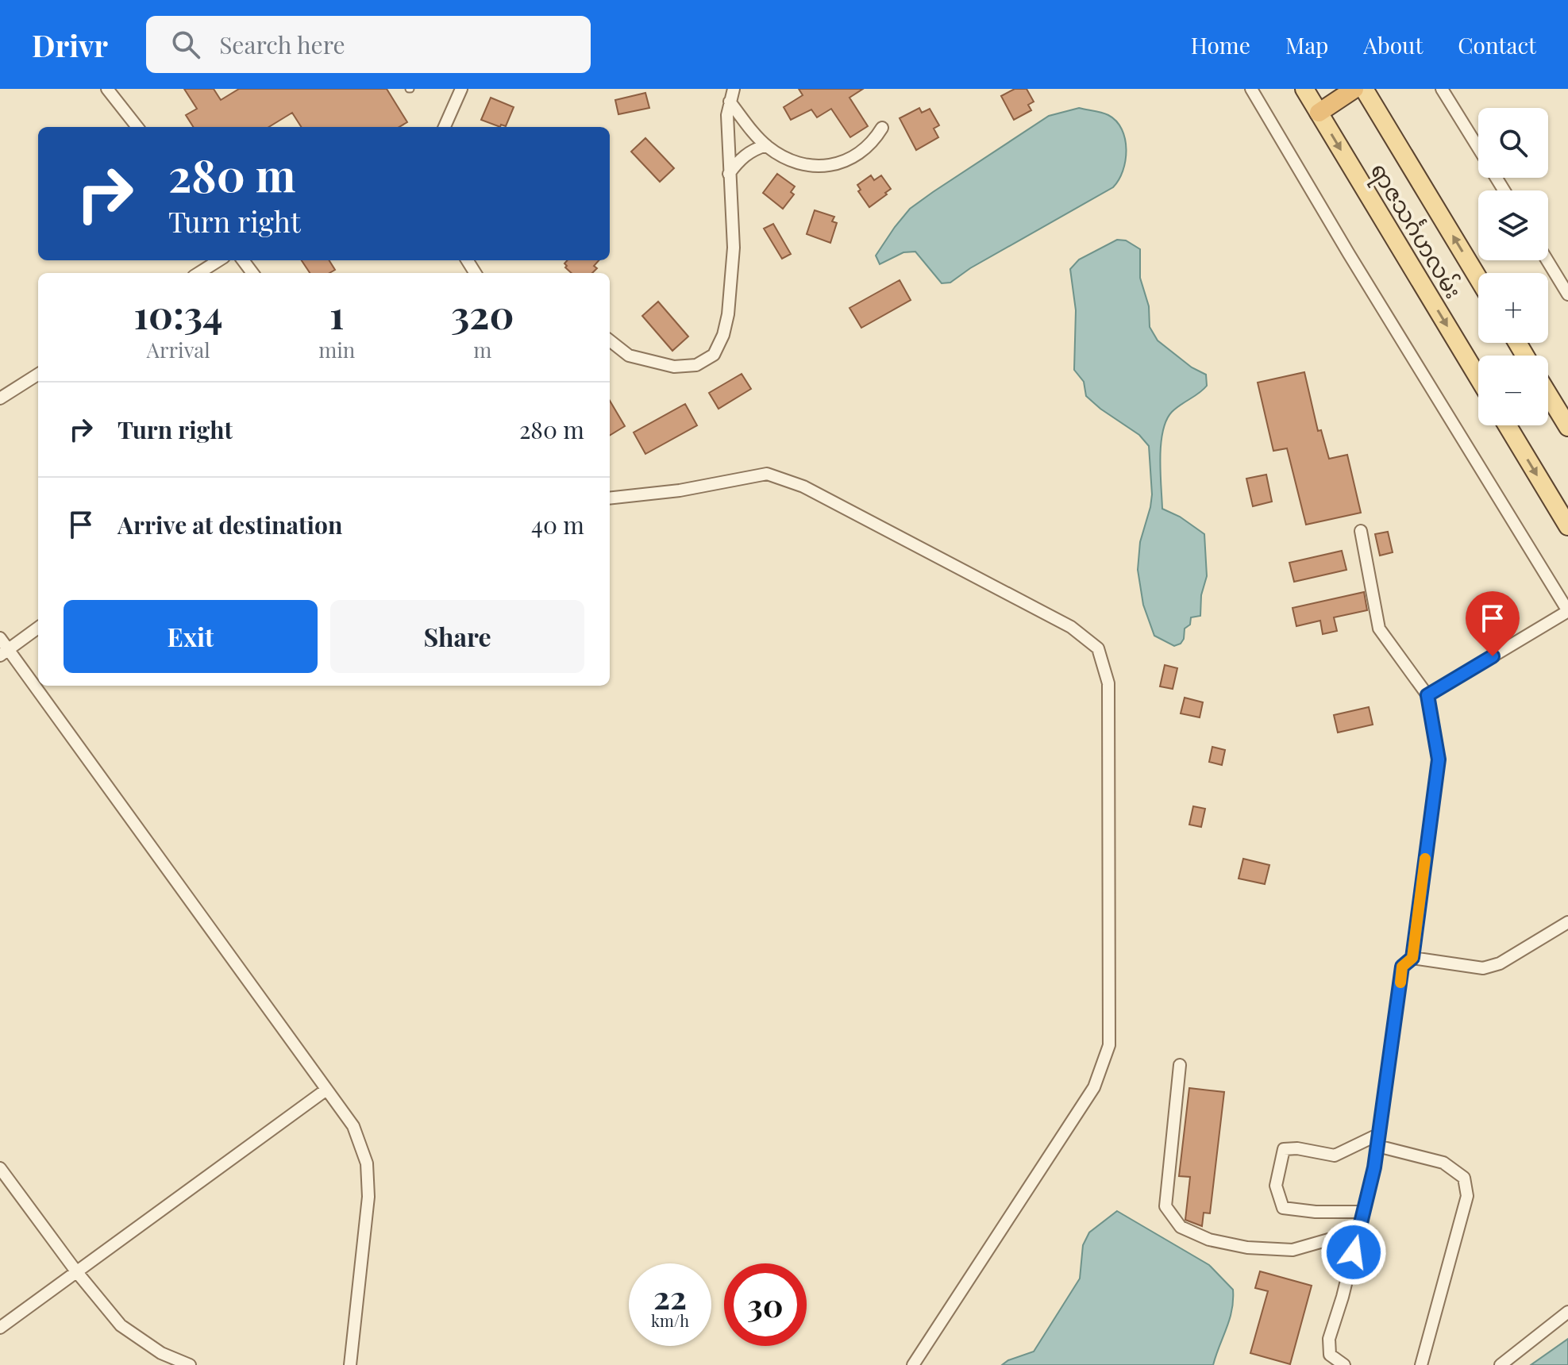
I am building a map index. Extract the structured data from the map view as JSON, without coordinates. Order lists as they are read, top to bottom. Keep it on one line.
{"streets":{"main road":["ရာဇသင်္ဂဟလမ်း"]},"page":{"header":"Drivr","search":"Search here","nav":["Home","Map","About","Contact"],"map_buttons":["+","−"],"turn":["280 m","Turn right"],"eta":["10:34","Arrival","1","min","320","m"],"list":[{"name":"Turn right","value":"280 m"},{"name":"Arrive at destination","value":"40 m"}],"buttons":["Exit","Share"],"speed":"22 km/h","limit":"30"}}
